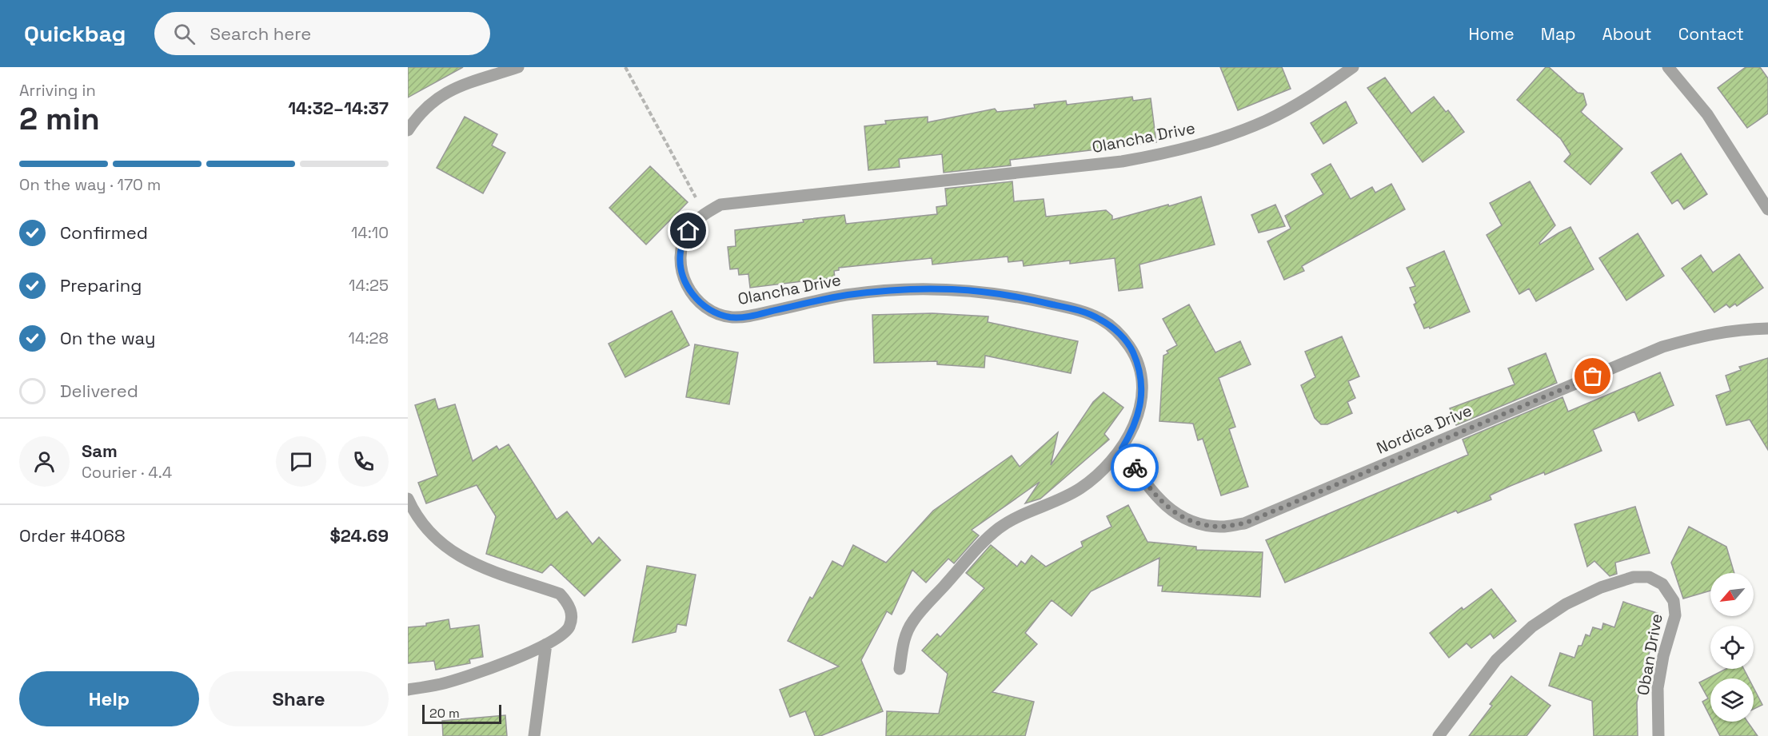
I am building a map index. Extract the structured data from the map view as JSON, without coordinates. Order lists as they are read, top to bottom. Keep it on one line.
{"streets":{"street":["Olancha Drive","Nordica Drive","Oban Drive"]},"crossings":[["Olancha Drive","Nordica Drive"]],"scale_bar":"20 m","north":"bottom left","page":{"header":"Quickbag","search":"Search here","nav":["Home","Map","About","Contact"],"heading":["2 min","Arriving in","14:32–14:37"],"panel":["Sam","Courier · 4.4","Order #4068","$24.69"],"bar":"On the way · 170 m","list":[["Confirmed","14:10"],["Preparing","14:25"],["On the way","14:28"],"Delivered"],"buttons":["Help","Share"],"scale":"20 m"}}
